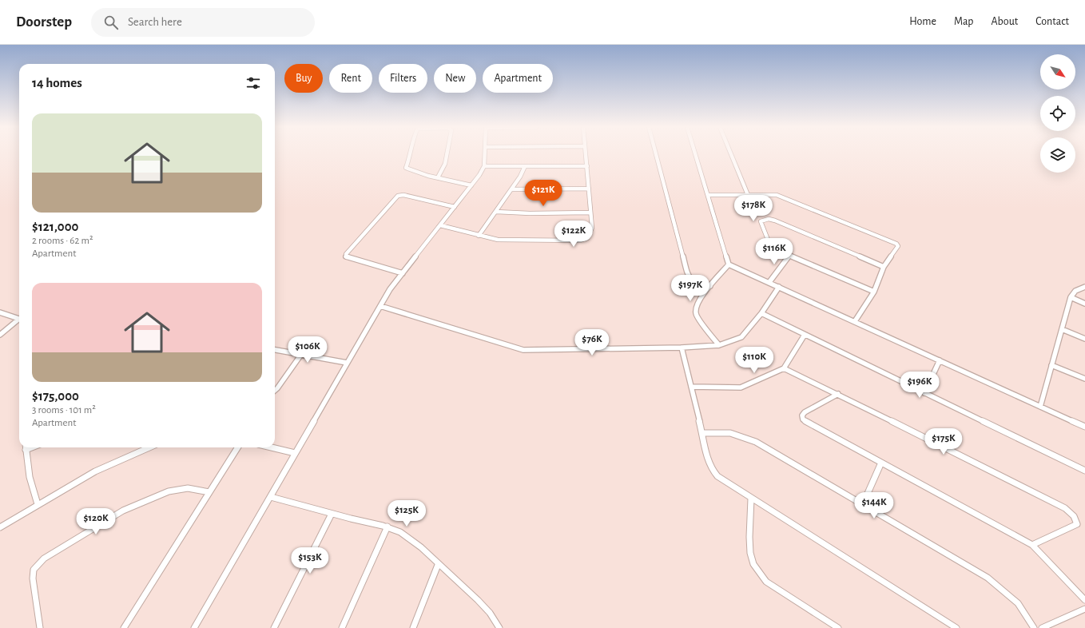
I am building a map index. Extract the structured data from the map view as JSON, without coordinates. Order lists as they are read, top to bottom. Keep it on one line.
{"north":"bottom right","page":{"header":"Doorstep","search":"Search here","nav":["Home","Map","About","Contact"],"chip":["Buy","Rent","Filters","New","Apartment"],"heading":"14 homes","list":[{"name":"$121,000","note":"2 rooms · 62 m² · Apartment"},{"name":"$175,000","note":"3 rooms · 101 m² · Apartment"}],"price":["$121K","$178K","$122K","$116K","$197K","$76K","$106K","$110K","$196K","$175K","$144K","$125K","$120K","$153K"]}}
